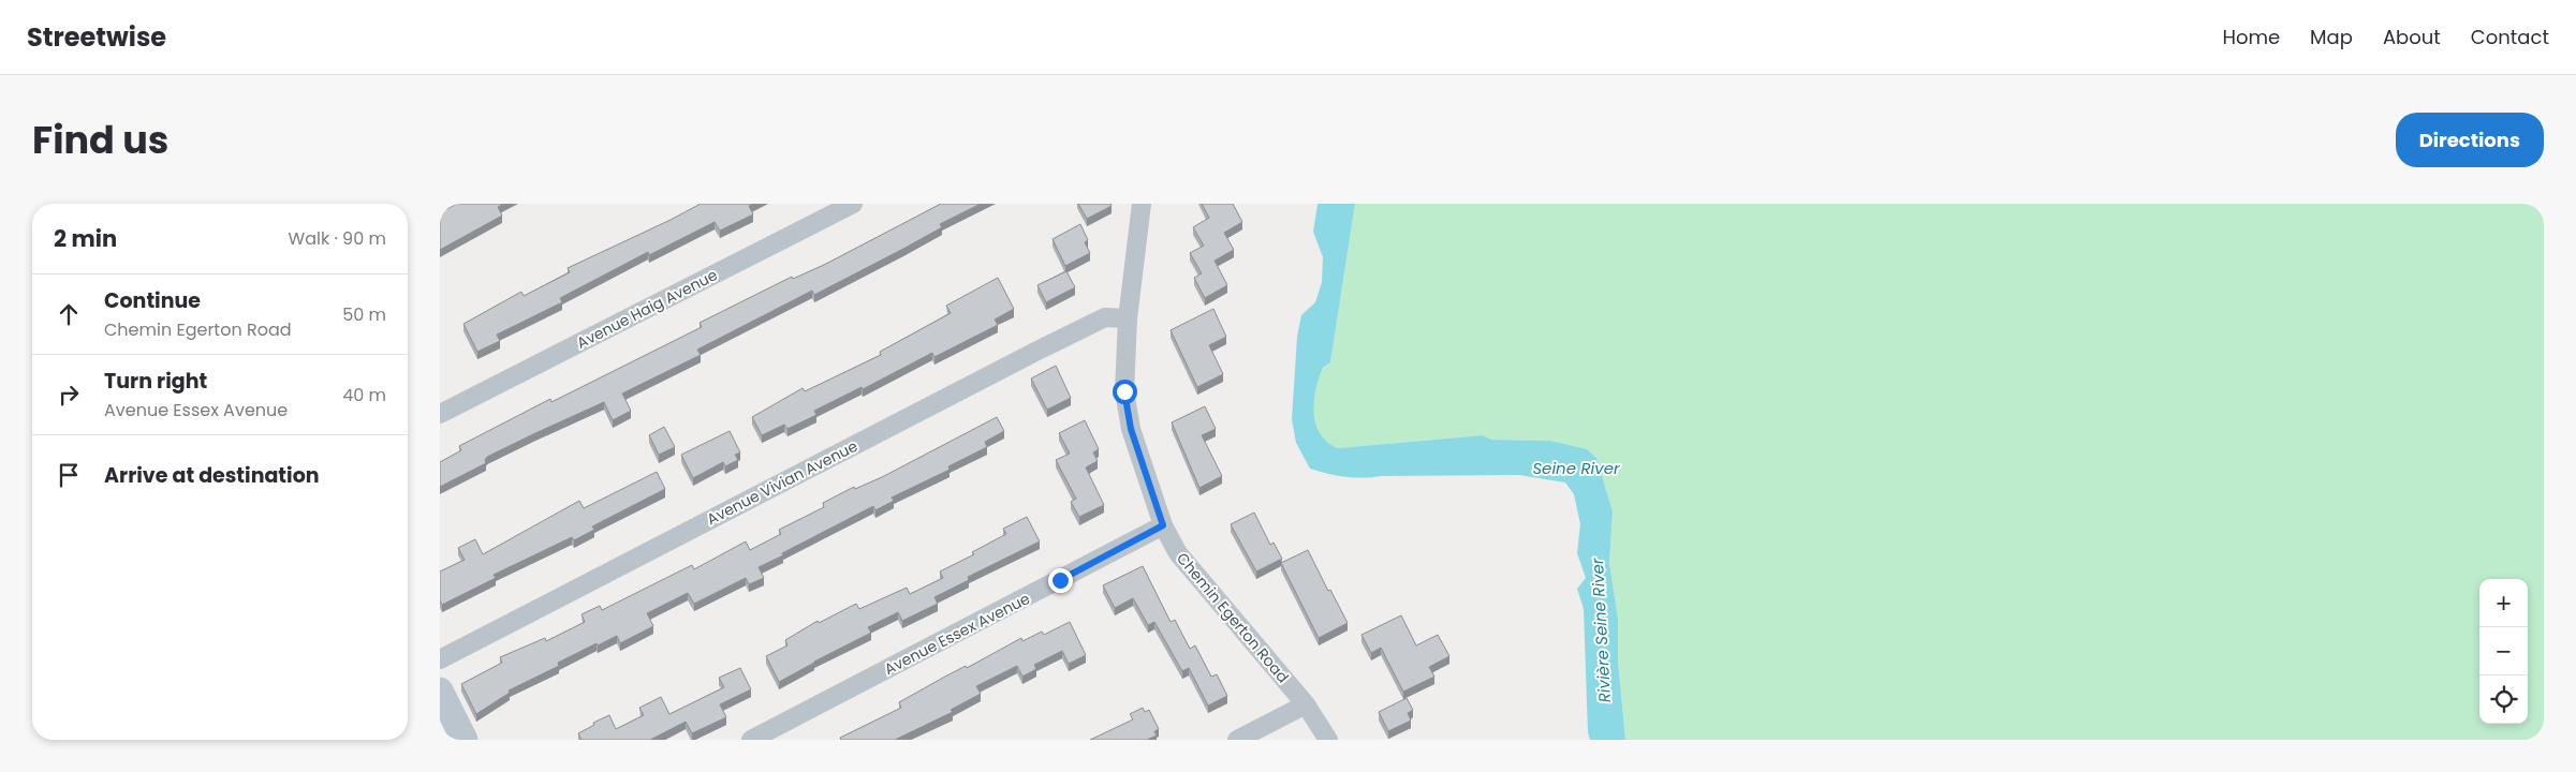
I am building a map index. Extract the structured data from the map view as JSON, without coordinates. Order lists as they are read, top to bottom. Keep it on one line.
{"streets":{"street":["Avenue Haig Avenue","Avenue Vivian Avenue","Chemin Egerton Road","Avenue Essex Avenue"]},"crossings":[["Avenue Vivian Avenue","Chemin Egerton Road"],["Chemin Egerton Road","Avenue Essex Avenue"]],"water":["Seine River","Rivière Seine River"],"page":{"header":"Streetwise","nav":["Home","Map","About","Contact"],"title":"Find us","buttons":"Directions","heading":["2 min","Walk · 90 m"],"list":[["Continue","Chemin Egerton Road","50 m"],["Turn right","Avenue Essex Avenue","40 m"],"Arrive at destination"],"map_buttons":["+","−"]}}
